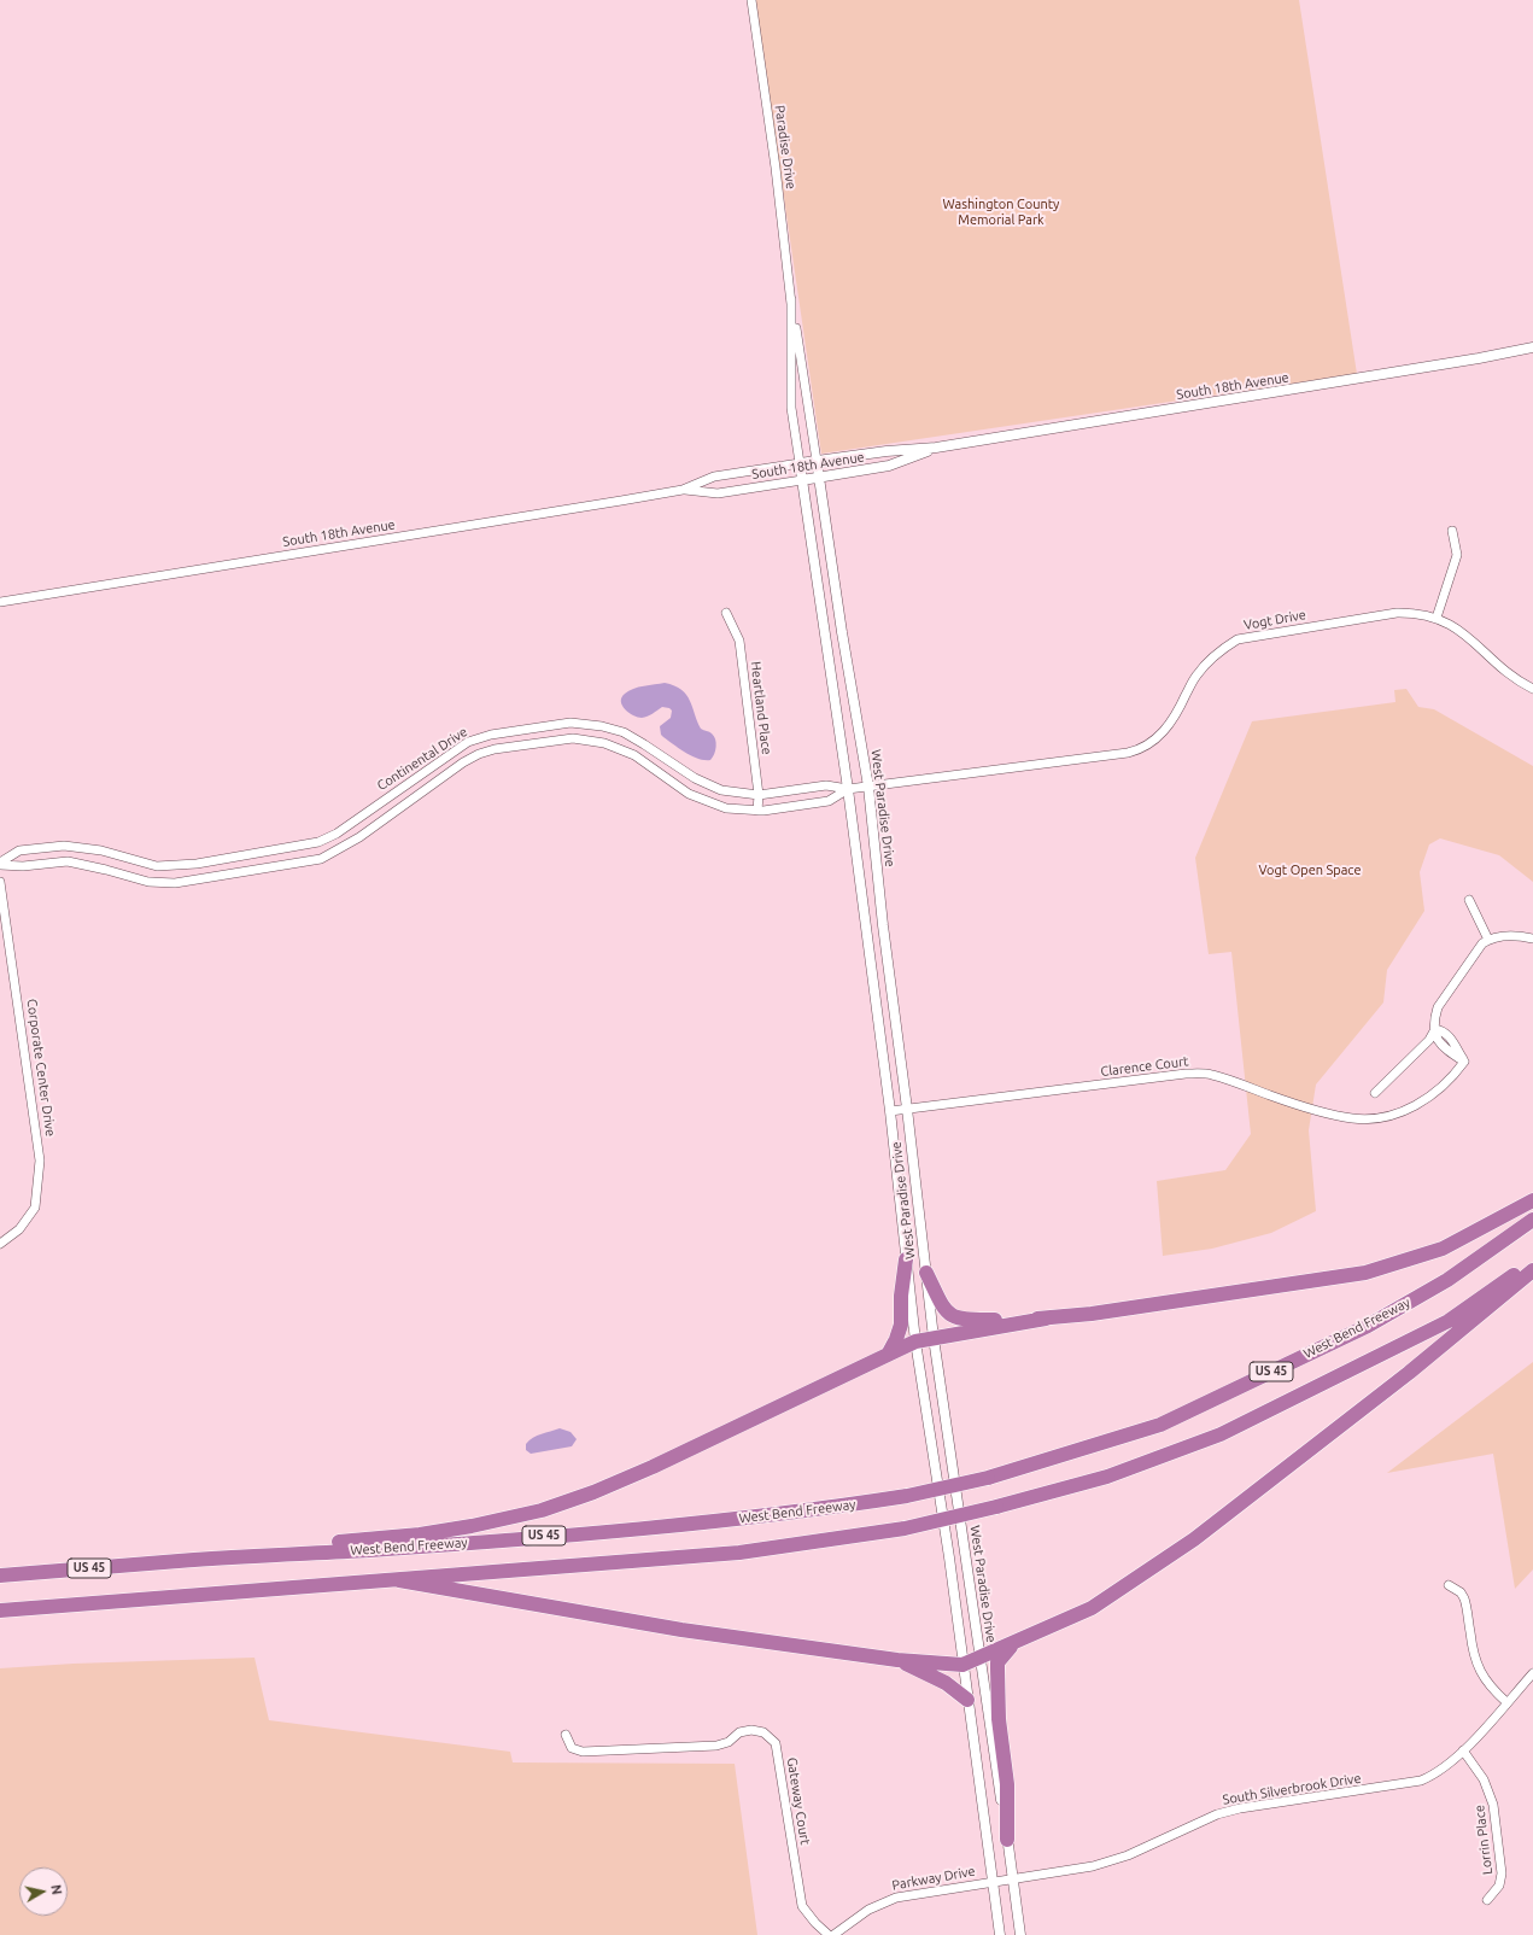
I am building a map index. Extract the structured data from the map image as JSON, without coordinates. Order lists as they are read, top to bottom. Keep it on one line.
{"streets":{"highway":["West Bend Freeway","US 45"],"street":["Paradise Drive","South 18th Avenue","Vogt Drive","Heartland Place","Continental Drive","West Paradise Drive","Clarence Court","Corporate Center Drive","South Silverbrook Drive","Gateway Court","Lorrin Place","Parkway Drive"]},"crossings":[["Paradise Drive","South 18th Avenue"],["Paradise Drive","West Paradise Drive"],["South 18th Avenue","West Paradise Drive"],["Vogt Drive","Continental Drive"],["Vogt Drive","West Paradise Drive"],["Heartland Place","Continental Drive"],["Continental Drive","West Paradise Drive"],["West Paradise Drive","Clarence Court"],["West Paradise Drive","South Silverbrook Drive"],["West Paradise Drive","Parkway Drive"],["South Silverbrook Drive","Lorrin Place"],["South Silverbrook Drive","Parkway Drive"]],"parks":["Washington County Memorial Park","Vogt Open Space"],"north":"right"}
